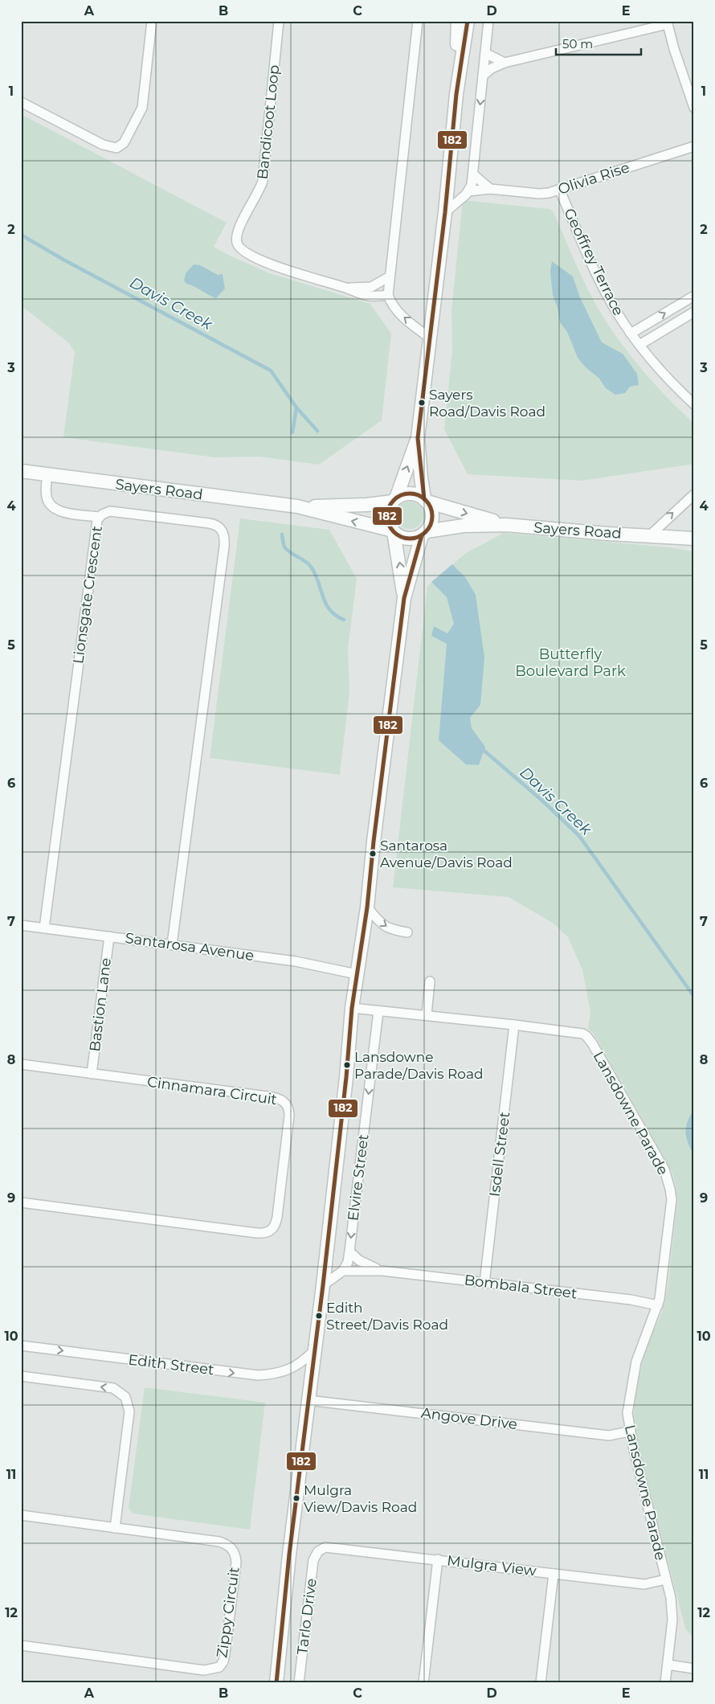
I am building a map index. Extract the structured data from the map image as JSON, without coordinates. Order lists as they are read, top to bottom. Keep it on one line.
{"streets":{"street":["Bandicoot Loop","Olivia Rise","Geoffrey Terrace","Sayers Road","Lionsgate Crescent","Santarosa Avenue","Bastion Lane","Cinnamara Circuit","Lansdowne Parade","Isdell Street","Elvire Street","Bombala Street","Edith Street","Angove Drive","Mulgra View","Zippy Circuit","Tarlo Drive"]},"crossings":[["Olivia Rise","Geoffrey Terrace"],["Lionsgate Crescent","Santarosa Avenue"],["Santarosa Avenue","Bastion Lane"],["Bastion Lane","Cinnamara Circuit"],["Lansdowne Parade","Isdell Street"],["Lansdowne Parade","Elvire Street"],["Lansdowne Parade","Bombala Street"],["Lansdowne Parade","Angove Drive"],["Lansdowne Parade","Mulgra View"],["Isdell Street","Bombala Street"],["Elvire Street","Bombala Street"],["Mulgra View","Tarlo Drive"]],"one_way":["Edith Street"],"water":["Davis Creek"],"parks":["Butterfly Boulevard Park"],"places":["Sayers Road/Davis Road","Santarosa Avenue/Davis Road","Lansdowne Parade/Davis Road","Edith Street/Davis Road","Mulgra View/Davis Road"],"lines":["transit line 182"],"scale_bar":"50 m","grid":{"columns":["A","B","C","D","E"],"rows":["1","2","3","4","5","6","7","8","9","10","11","12"]}}
